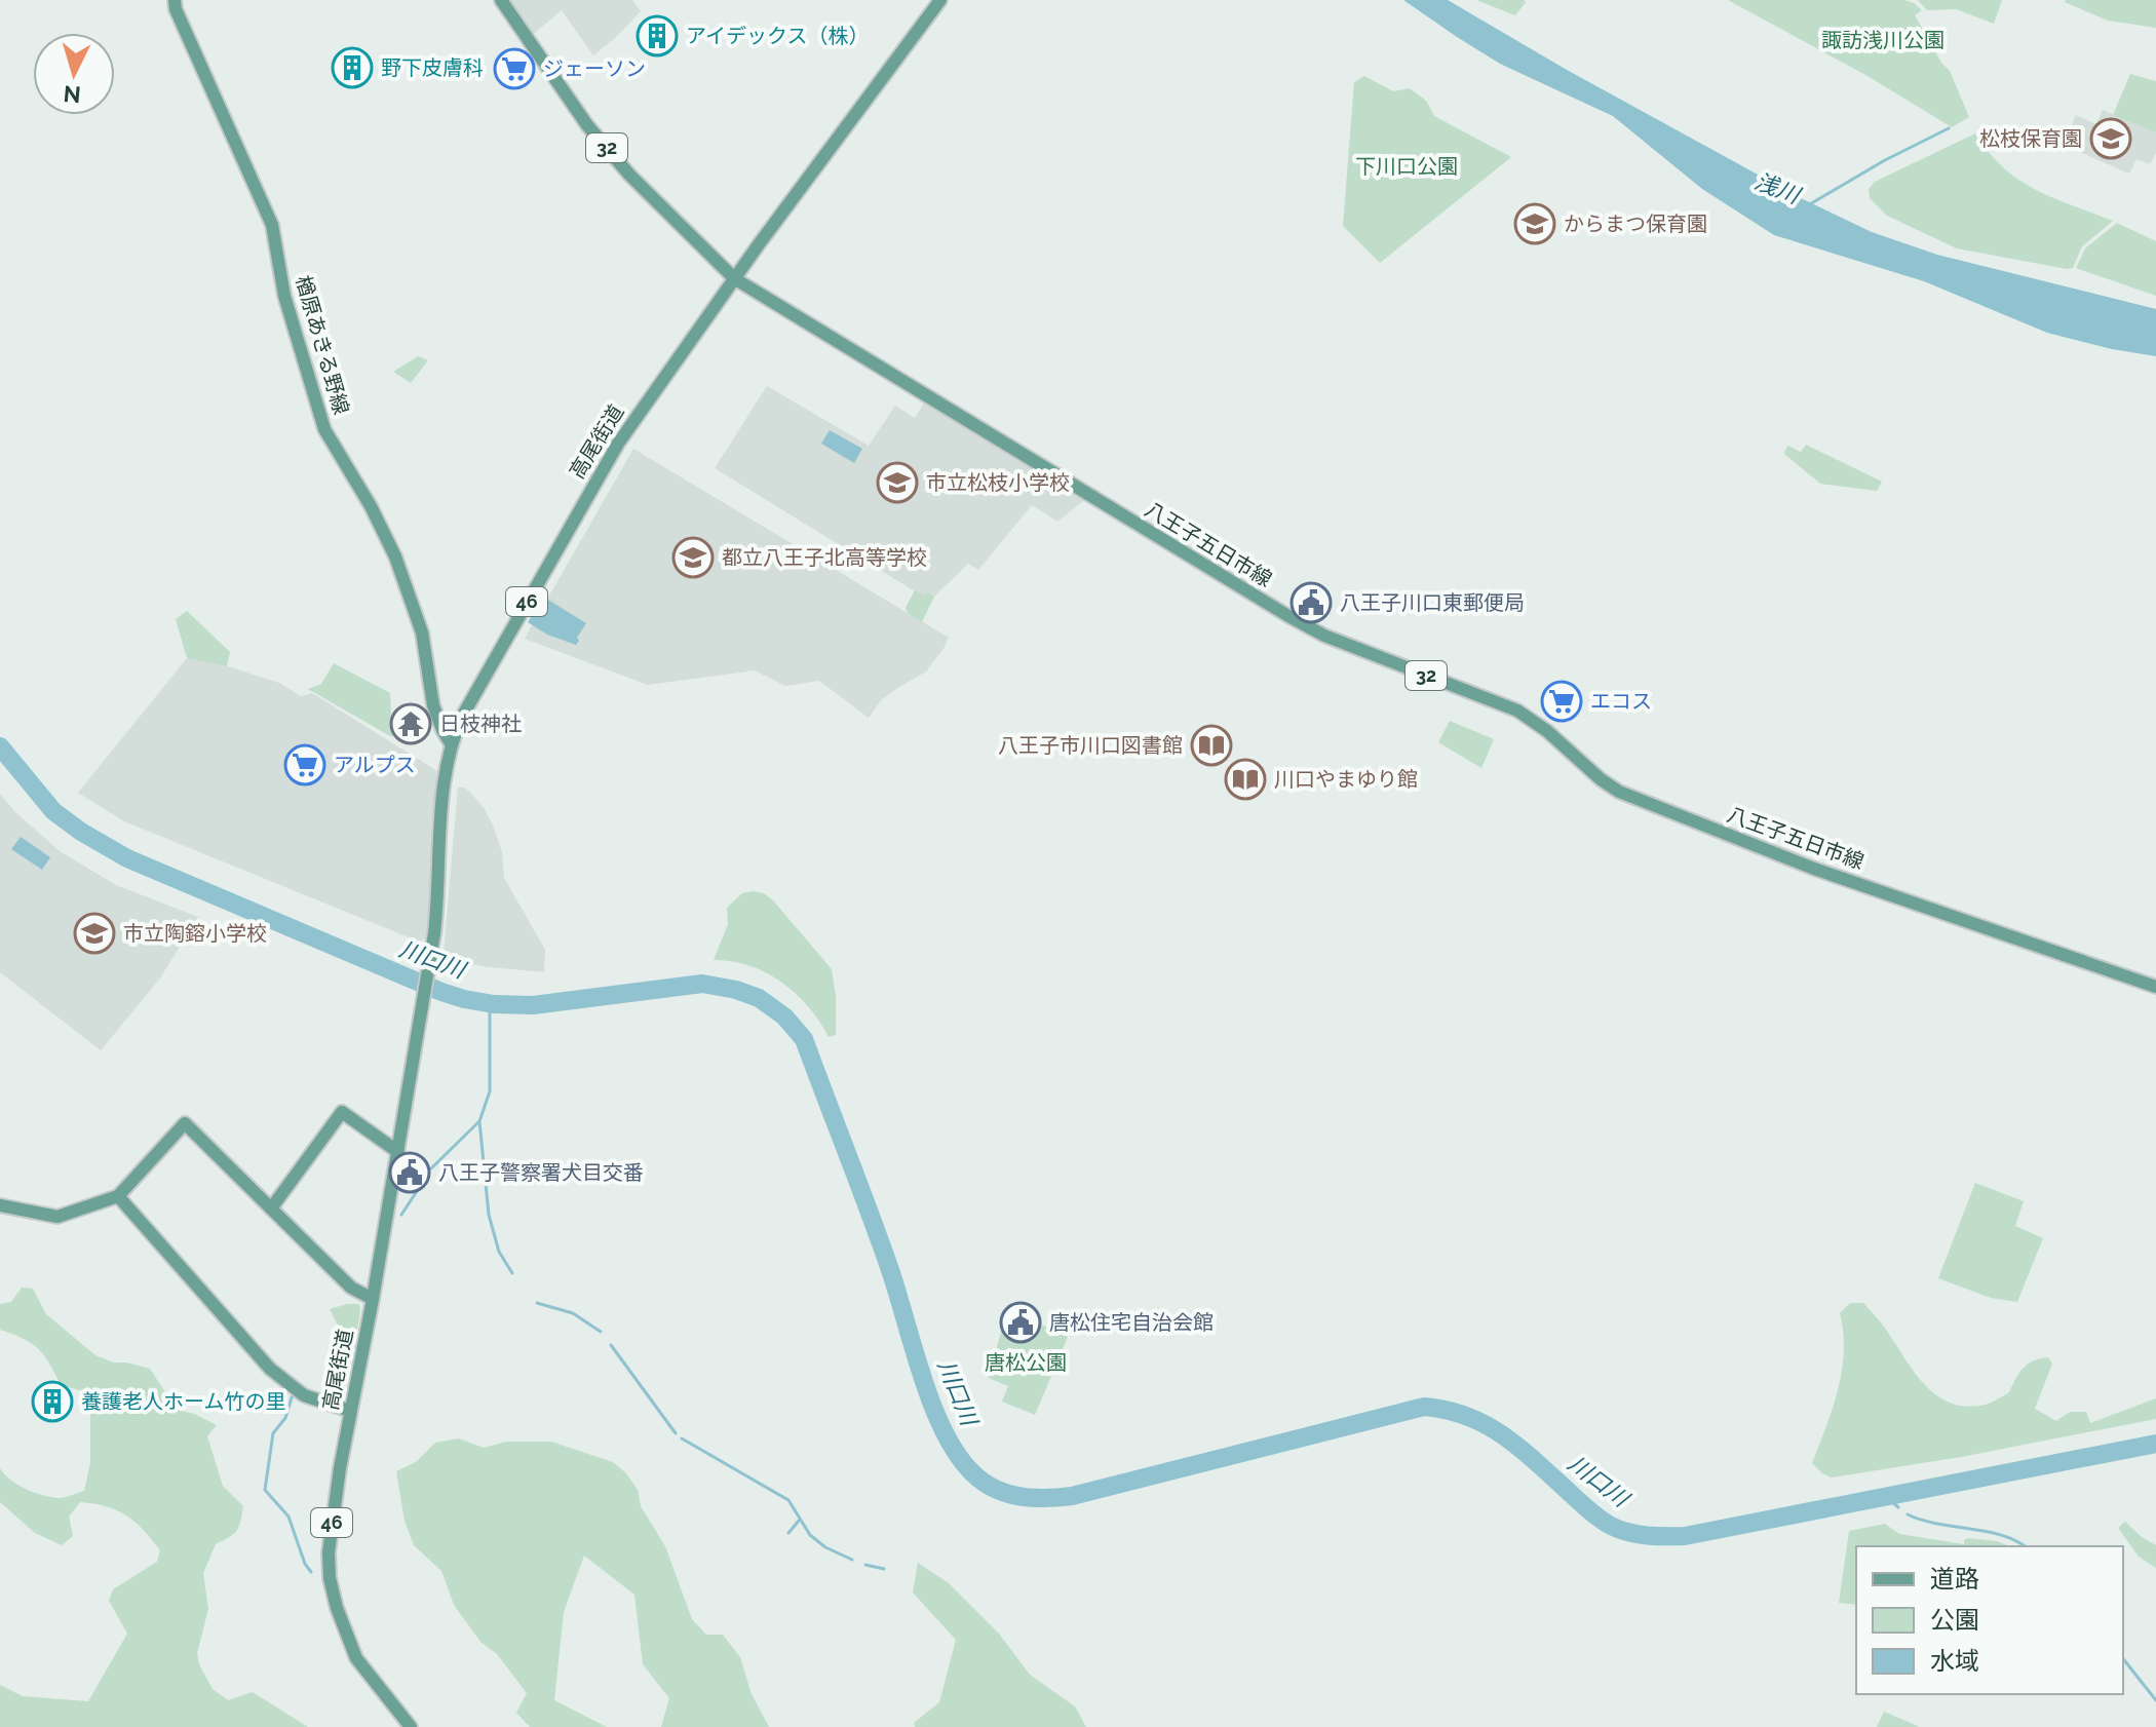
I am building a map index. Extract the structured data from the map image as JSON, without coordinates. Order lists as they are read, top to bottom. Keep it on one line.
{"streets":{"main road":["32","楢原あきる野線","高尾街道","八王子五日市線","46"]},"crossings":[["楢原あきる野線","高尾街道"],["高尾街道","八王子五日市線"]],"water":["浅川","川口川"],"parks":["諏訪浅川公園","下川口公園","唐松公園"],"places":{"building":["アイデックス（株）","野下皮膚科","養護老人ホーム竹の里"],"supermarket":["ジェーソン","エコス","アルプス"],"school or university":["松枝保育園","からまつ保育園","市立松枝小学校","都立八王子北高等学校","市立陶鎔小学校"],"public building":["八王子川口東郵便局","八王子警察署犬目交番","唐松住宅自治会館"],"temple":["日枝神社"],"library":["八王子市川口図書館","川口やまゆり館"]},"legend":["道路","公園","水域"],"north":"bottom"}
